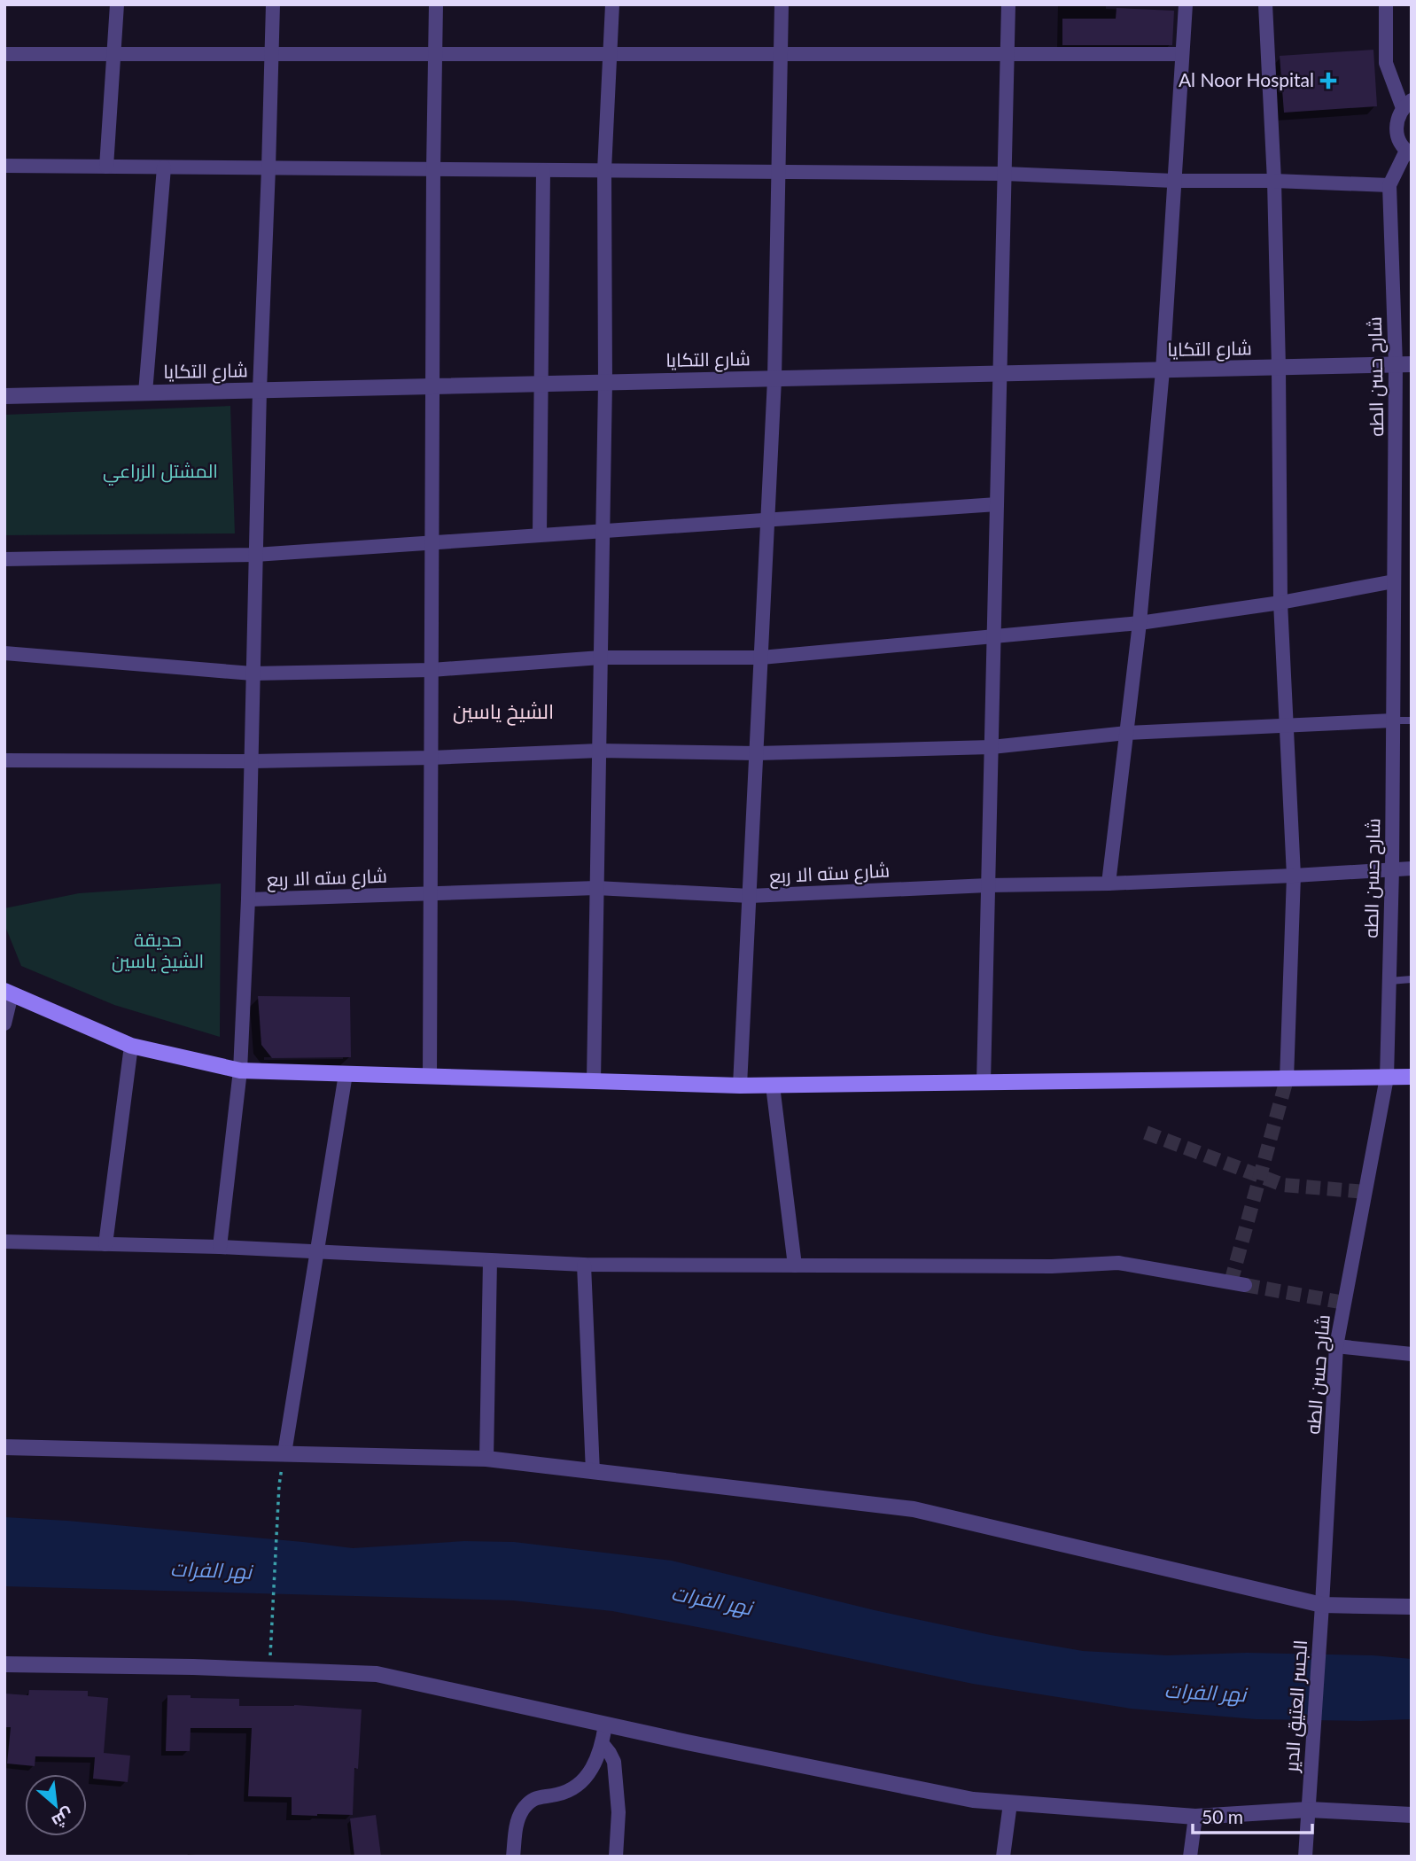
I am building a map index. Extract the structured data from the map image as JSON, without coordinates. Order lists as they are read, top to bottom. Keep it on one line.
{"streets":{"street":["شارع التكايا","شارح حسن الطه","شارع سته الا ربع","الجسر العتيق الدير"]},"crossings":[["شارع التكايا","شارح حسن الطه"],["شارح حسن الطه","شارع سته الا ربع"],["شارح حسن الطه","الجسر العتيق الدير"]],"districts":["الشيخ ياسين"],"water":["نهر الفرات"],"parks":["المشتل الزراعي","حديقة الشيخ ياسين"],"places":{"health":["Al Noor Hospital"]},"scale_bar":"50 m","north":"bottom right"}
